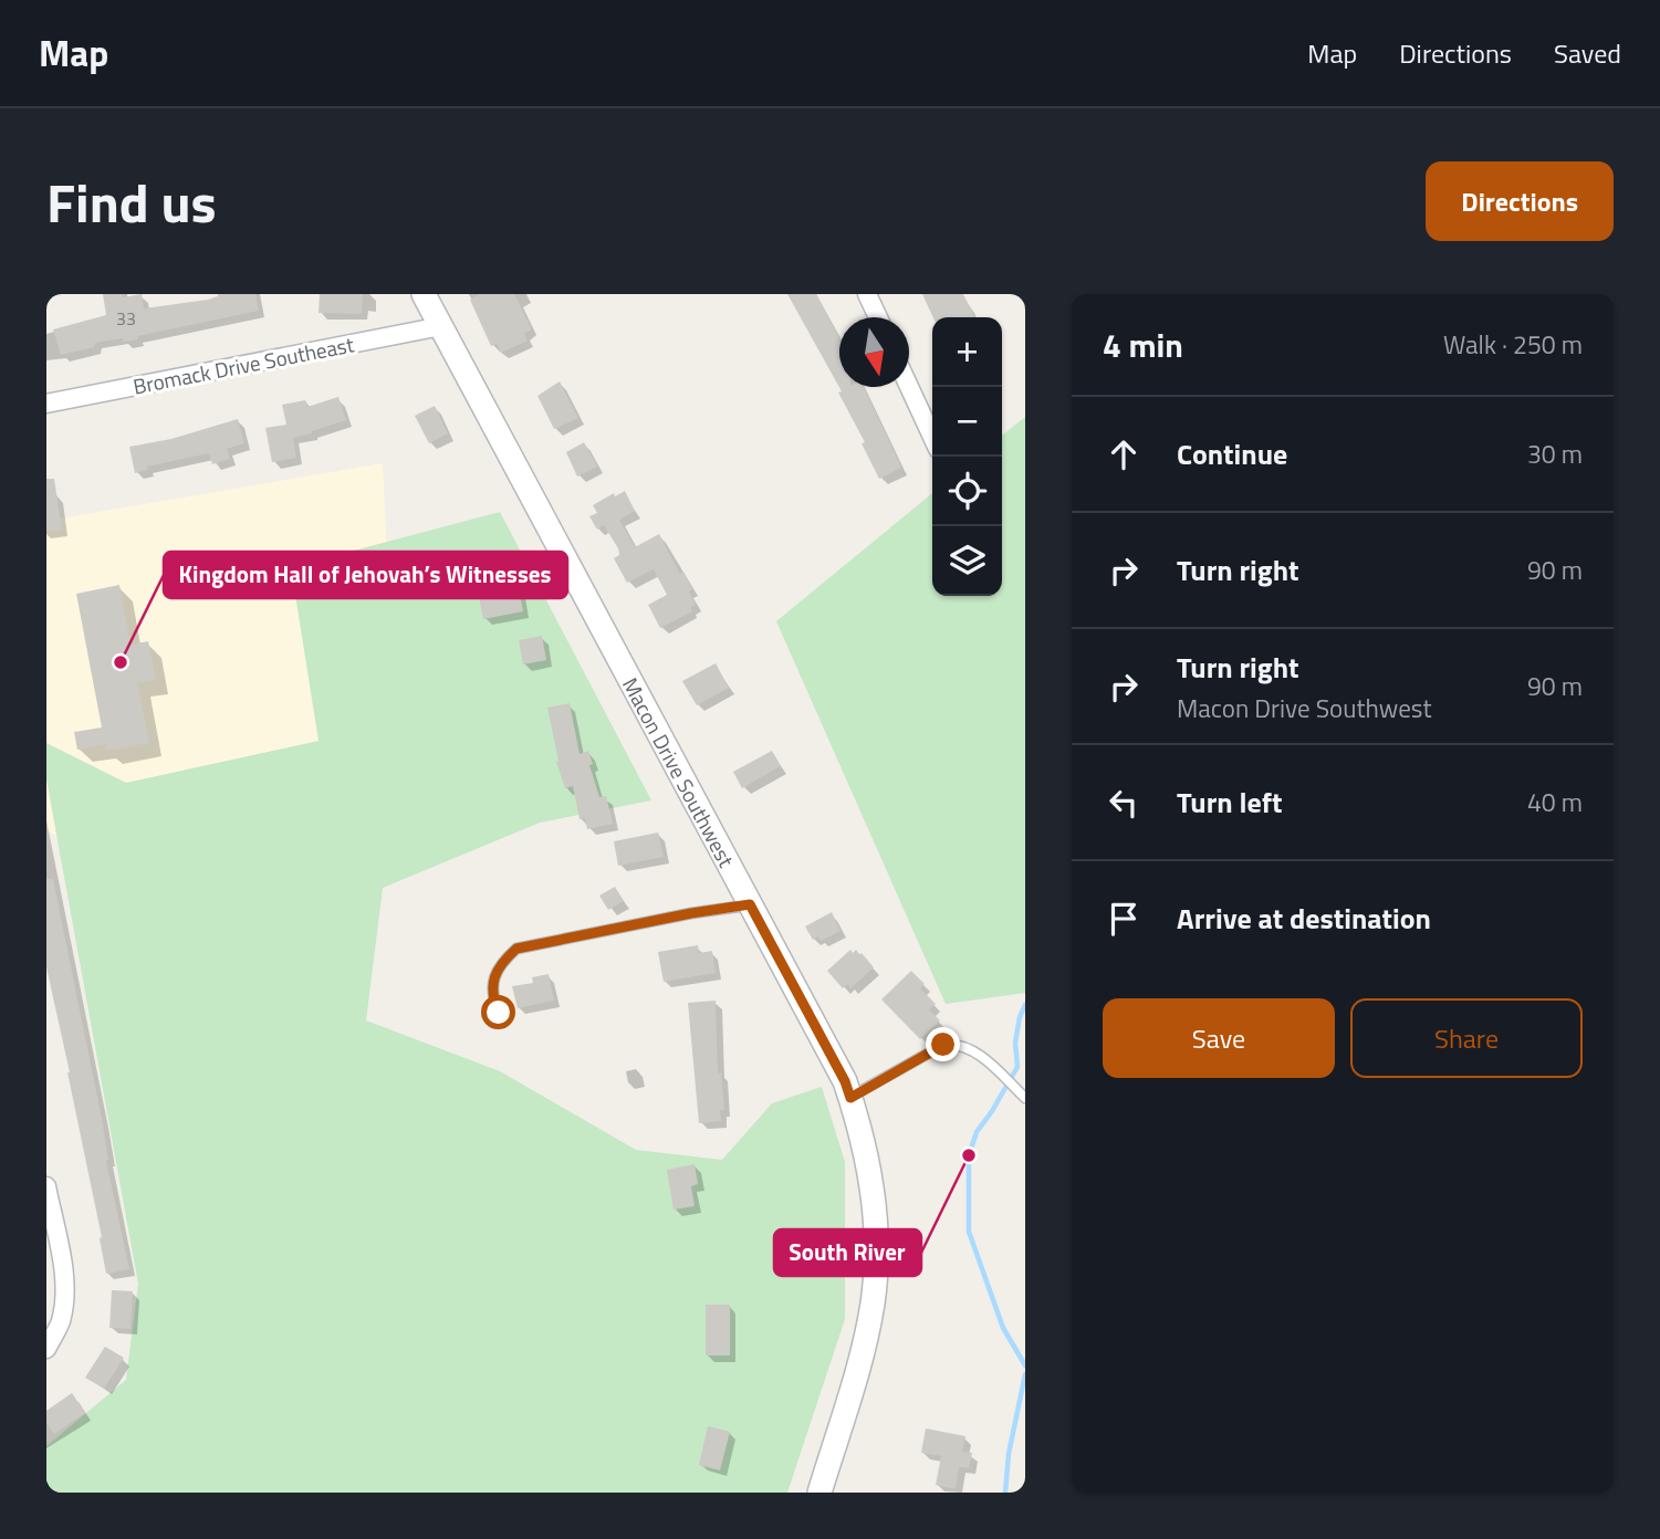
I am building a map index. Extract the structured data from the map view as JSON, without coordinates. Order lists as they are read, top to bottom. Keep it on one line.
{"streets":{"street":["Bromack Drive Southeast","Macon Drive Southwest"]},"crossings":[["Bromack Drive Southeast","Macon Drive Southwest"]],"places":["Kingdom Hall of Jehovah’s Witnesses","South River"],"house_numbers":["33"],"north":"bottom","page":{"header":"Map","nav":["Map","Directions","Saved"],"title":"Find us","buttons":["Directions",["Save","Share"]],"heading":["4 min","Walk · 250 m"],"map_buttons":["+","−"],"list":[["Continue","30 m"],["Turn right","90 m"],["Turn right","Macon Drive Southwest","90 m"],["Turn left","40 m"],"Arrive at destination"]}}
